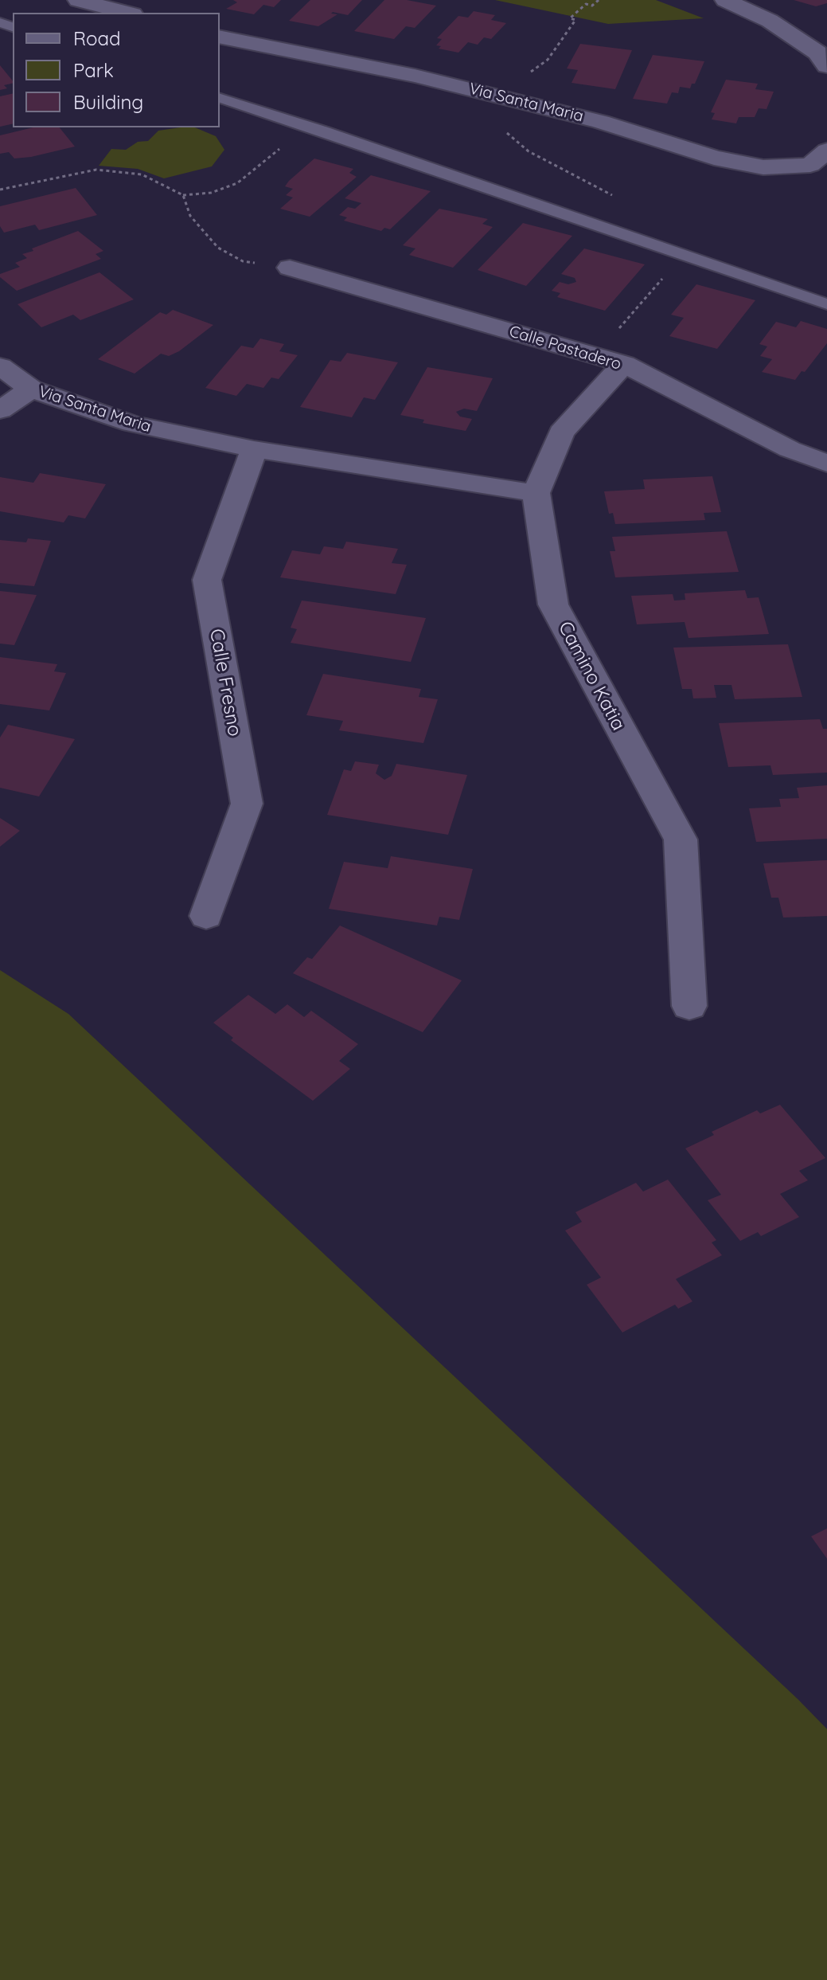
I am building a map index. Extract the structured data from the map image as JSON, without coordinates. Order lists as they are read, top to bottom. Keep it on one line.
{"streets":{"street":["Via Santa Maria","Calle Pastadero","Camino Katia","Calle Fresno"]},"crossings":[["Via Santa Maria","Camino Katia"],["Via Santa Maria","Calle Fresno"]],"legend":["Road","Park","Building"]}
